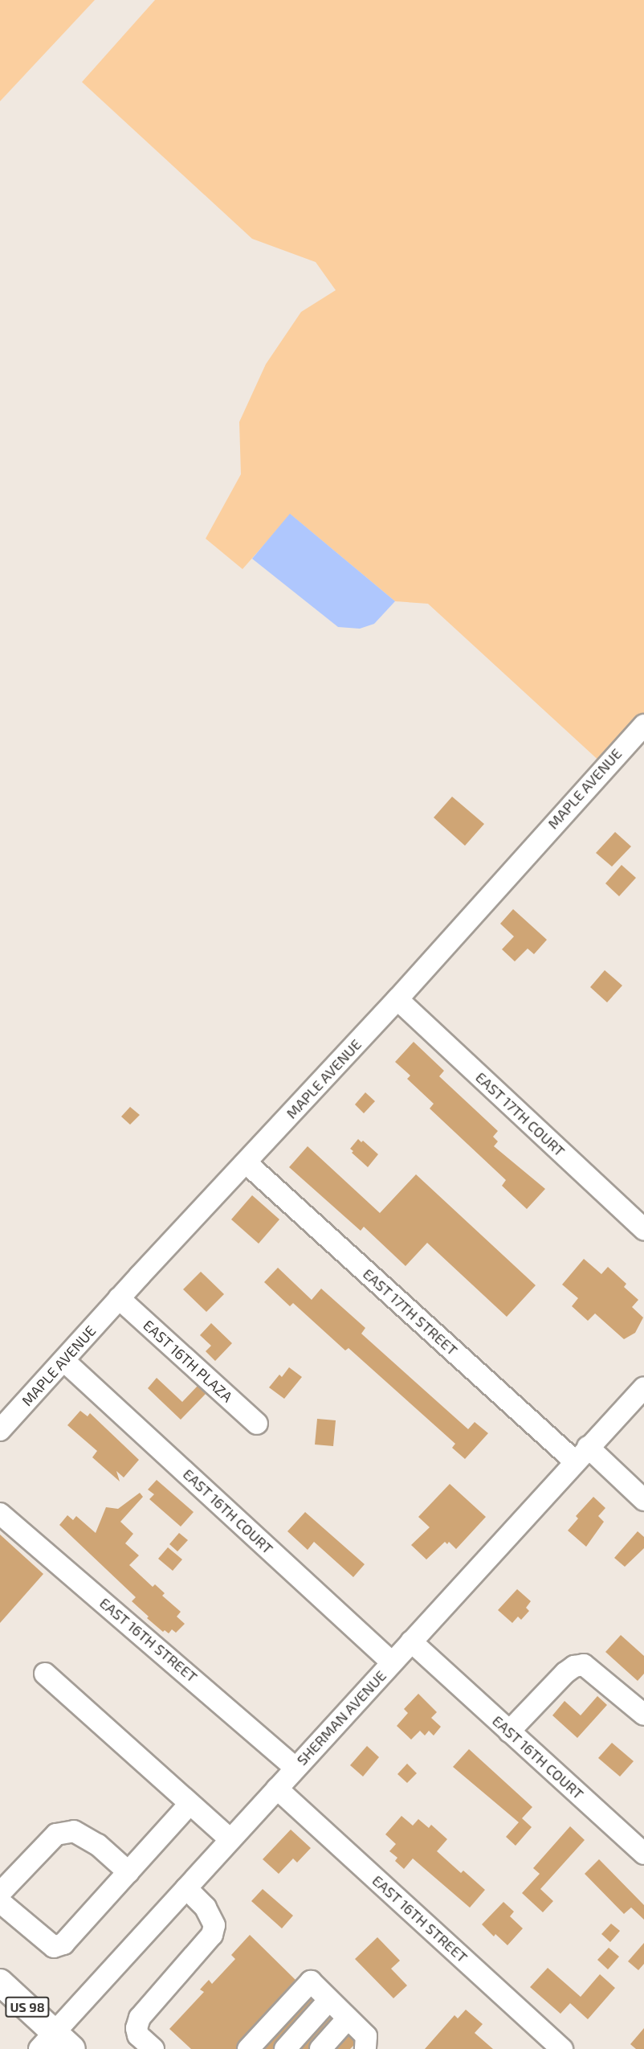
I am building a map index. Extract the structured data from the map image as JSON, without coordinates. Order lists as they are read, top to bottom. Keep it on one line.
{"streets":{"main road":["US 98"],"street":["MAPLE AVENUE","EAST 17TH COURT","EAST 17TH STREET","EAST 16TH PLAZA","EAST 16TH COURT","EAST 16TH STREET","SHERMAN AVENUE"]},"crossings":[["MAPLE AVENUE","EAST 17TH COURT"],["MAPLE AVENUE","EAST 17TH STREET"],["MAPLE AVENUE","EAST 16TH PLAZA"],["MAPLE AVENUE","EAST 16TH COURT"],["EAST 17TH STREET","SHERMAN AVENUE"],["EAST 16TH COURT","SHERMAN AVENUE"],["EAST 16TH STREET","SHERMAN AVENUE"],["SHERMAN AVENUE","US 98"]]}
